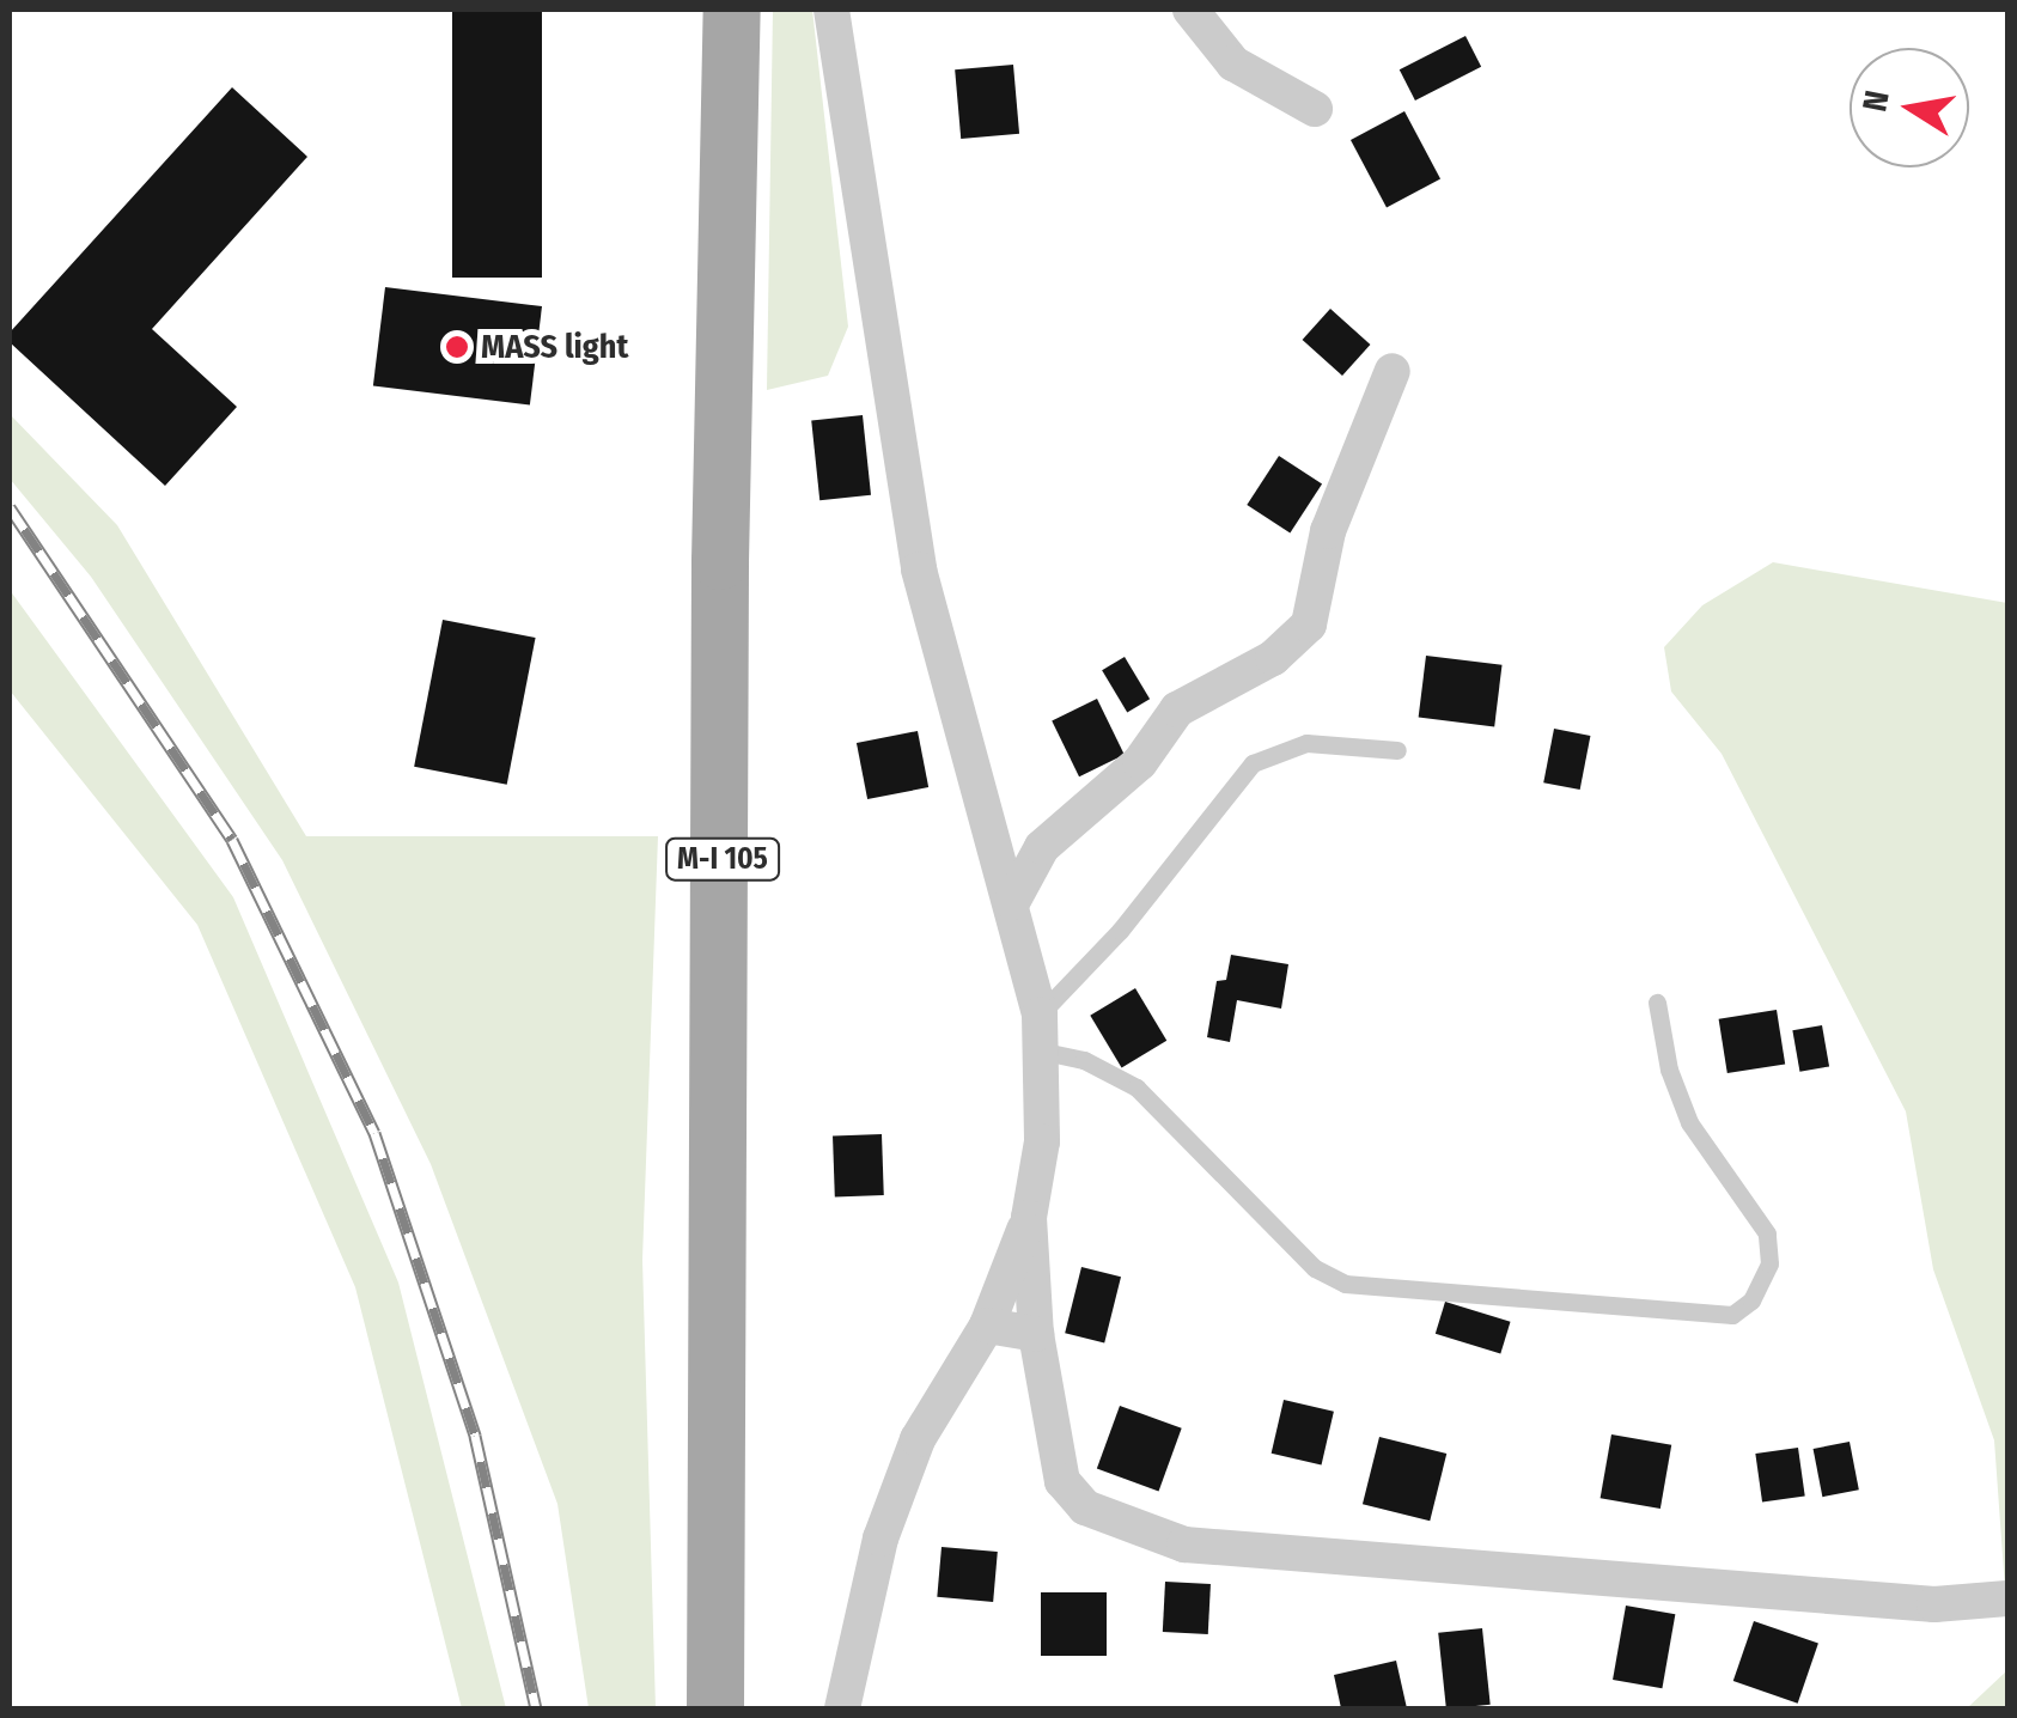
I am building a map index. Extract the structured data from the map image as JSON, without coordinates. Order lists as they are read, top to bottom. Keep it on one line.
{"streets":{"main road":["M-I 105"]},"places":["MASS light"],"north":"left"}
